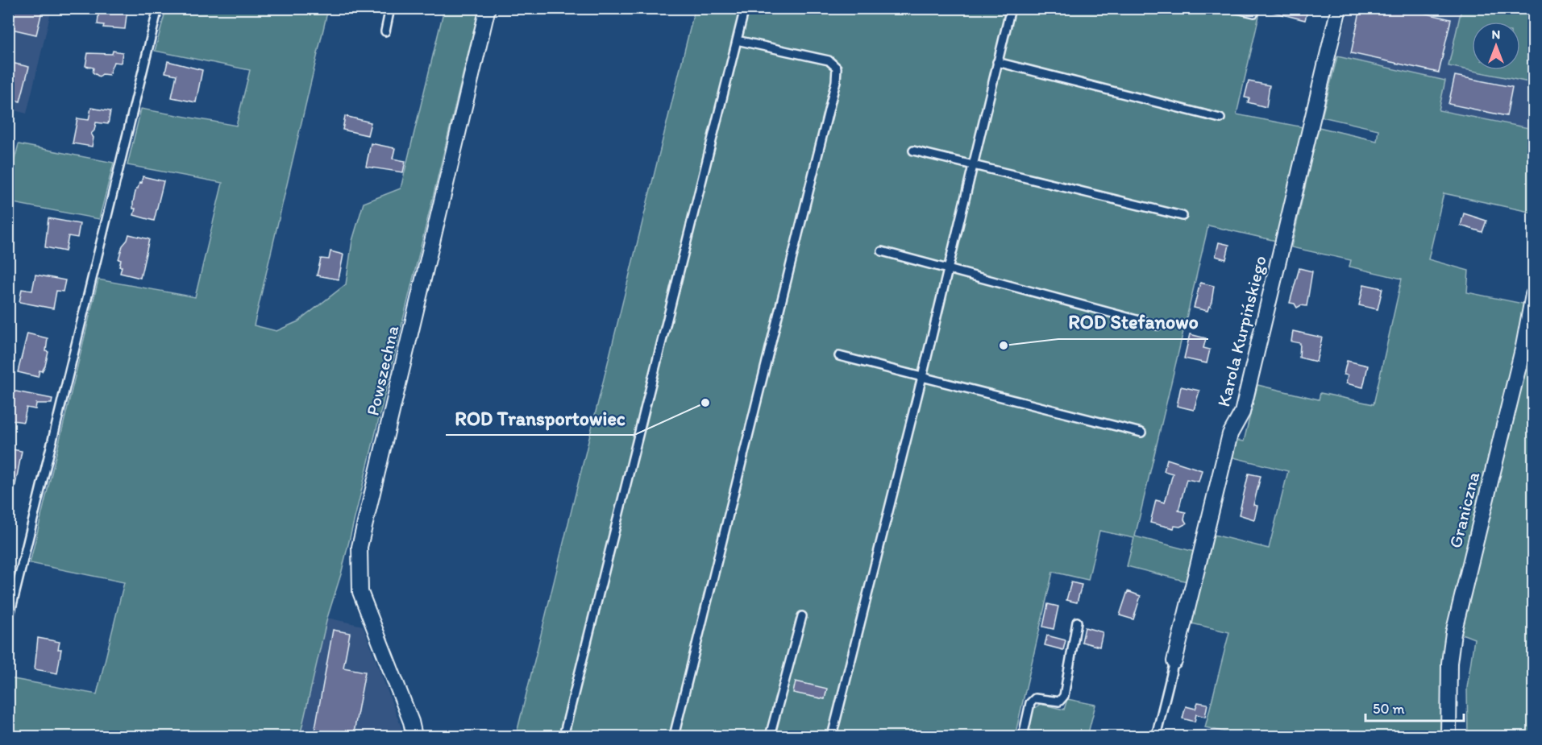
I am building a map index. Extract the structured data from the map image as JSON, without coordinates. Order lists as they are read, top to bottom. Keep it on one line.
{"streets":{"street":["Karola Kurpińskiego","Powszechna","Graniczna"]},"places":["ROD Stefanowo","ROD Transportowiec"],"scale_bar":"50 m","north":"top"}
